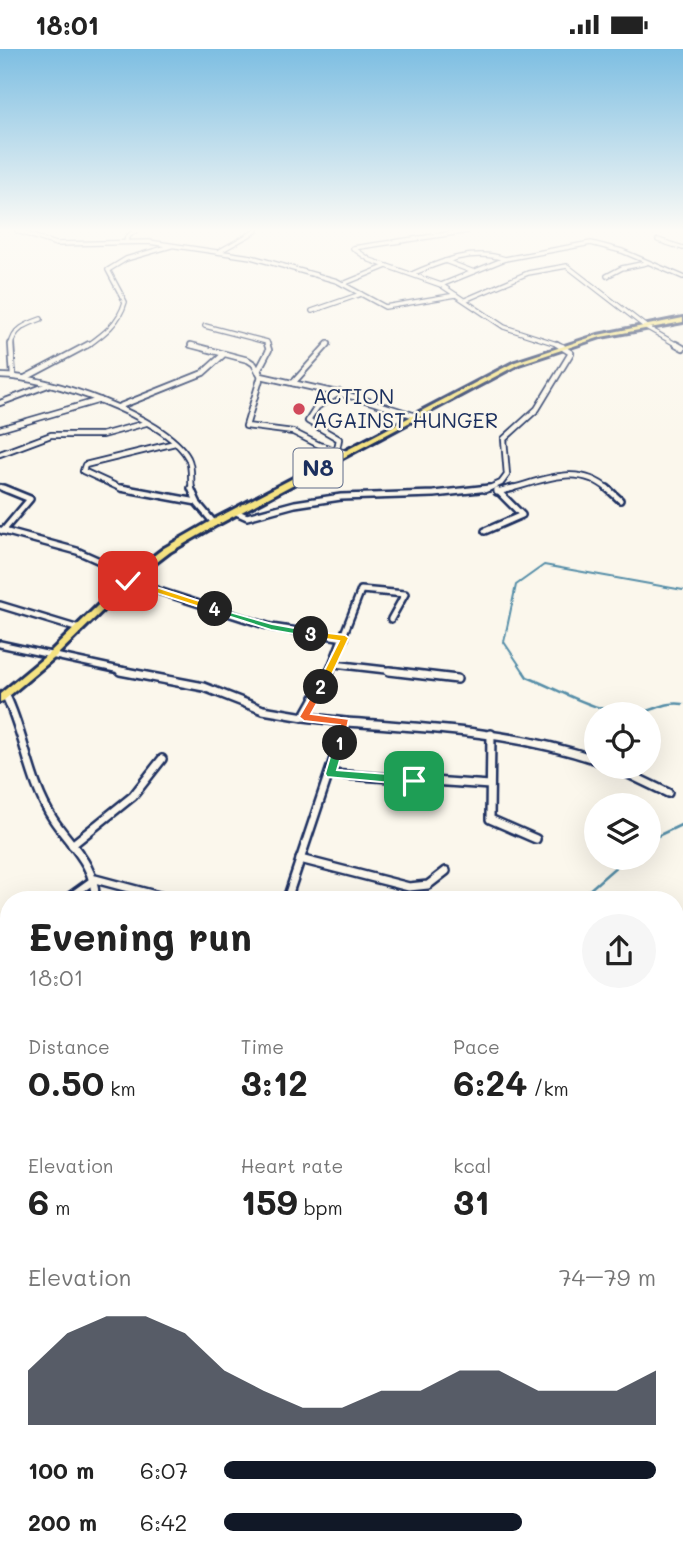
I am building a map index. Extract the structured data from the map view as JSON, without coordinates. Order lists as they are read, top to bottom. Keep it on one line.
{"streets":{"highway":["N8"]},"places":["ACTION AGAINST HUNGER"],"page":{"status":"18:01","pins":["4","3","2","1"],"heading":["Evening run","18:01"],"stats":[["Distance","0.50 km"],["Time","3:12"],["Pace","6:24 /km"],["Elevation","6 m"],["Heart rate","159 bpm"],["kcal","31"]],"chart":["Elevation","74–79 m"],"list":[{"name":"100 m","note":"6:07"},{"name":"200 m","note":"6:42"}]}}
